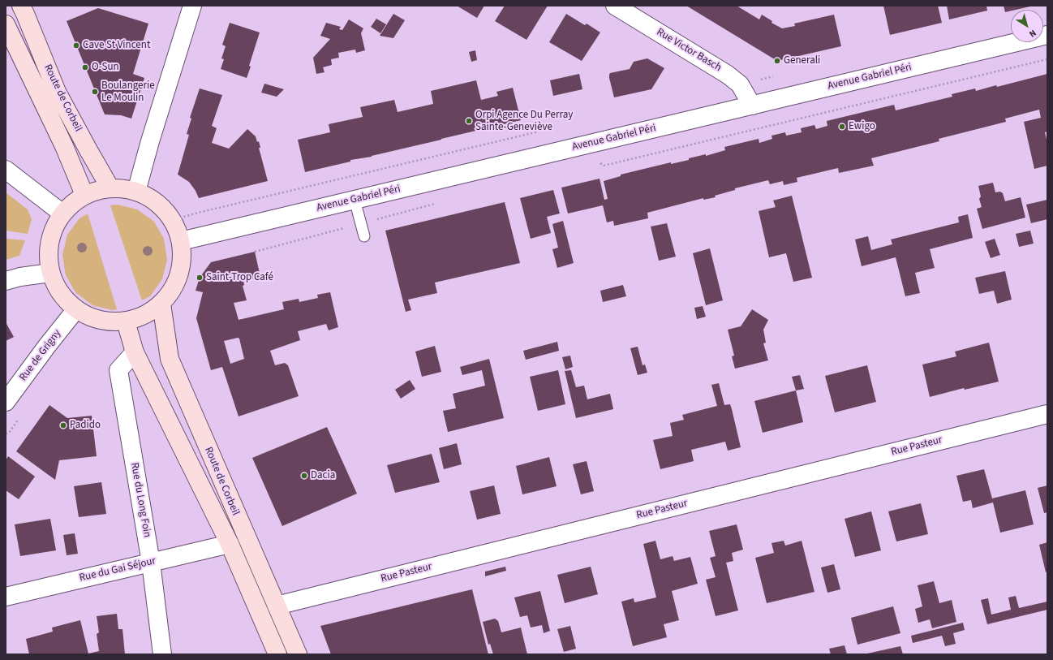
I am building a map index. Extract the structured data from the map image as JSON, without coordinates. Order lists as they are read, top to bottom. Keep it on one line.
{"streets":{"main road":["Route de Corbeil"],"street":["Rue Victor Basch","Avenue Gabriel Péri","Rue de Grigny","Rue Pasteur","Rue du Long Foin","Rue du Gai Séjour"]},"crossings":[["Rue Victor Basch","Avenue Gabriel Péri"],["Route de Corbeil","Rue Pasteur"],["Route de Corbeil","Rue du Long Foin"],["Route de Corbeil","Rue du Gai Séjour"],["Rue du Long Foin","Rue du Gai Séjour"]],"places":["Cave St Vincent","Generali","O-Sun","Boulangerie Le Moulin","Orpi Agence Du Perray Sainte-Geneviève","Ewigo","Saint-Trop Café","Padido","Dacia"],"north":"bottom right"}
